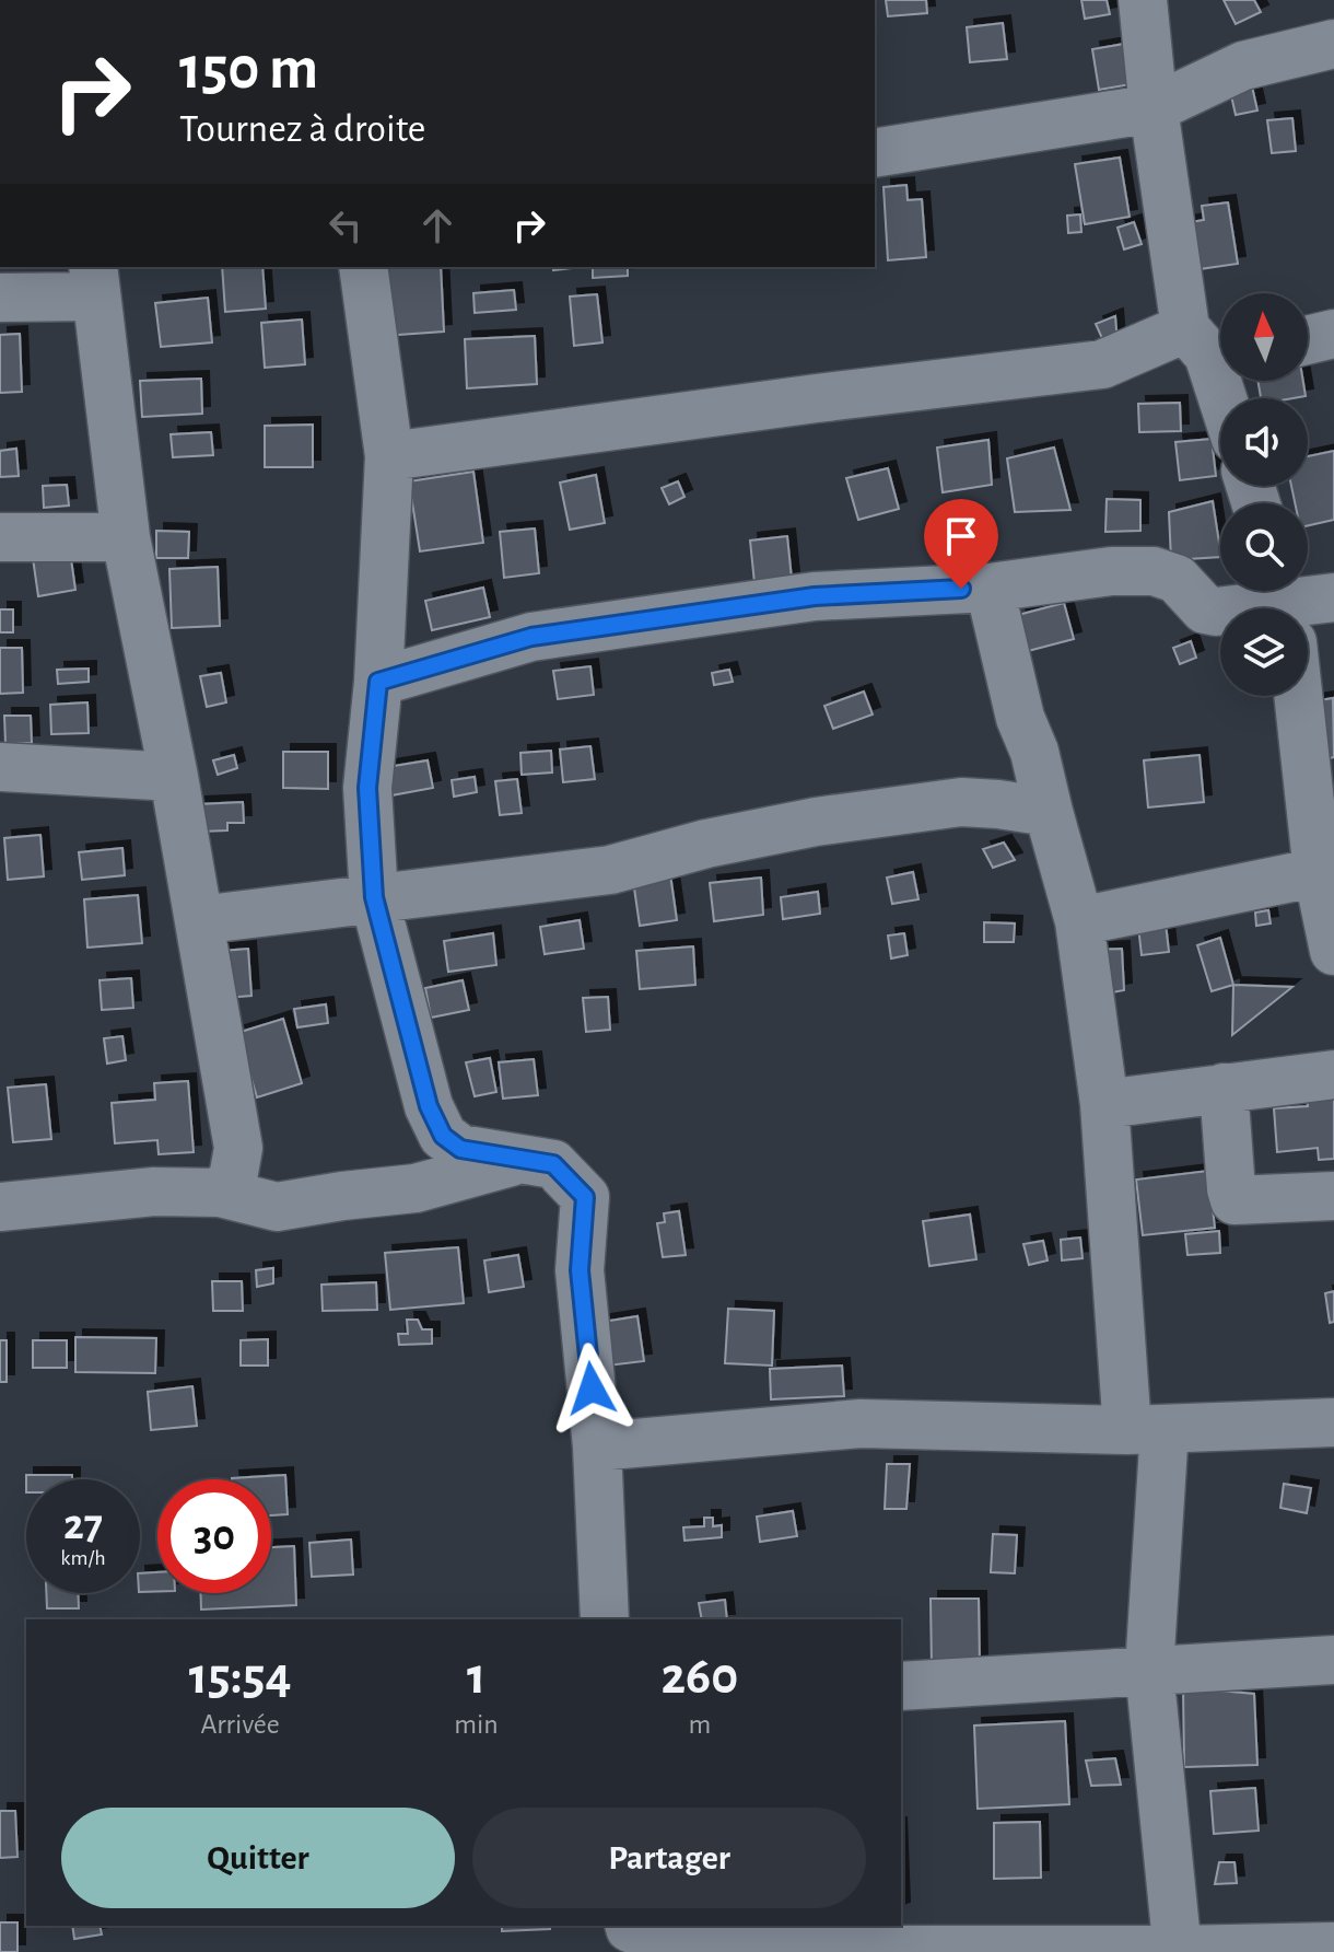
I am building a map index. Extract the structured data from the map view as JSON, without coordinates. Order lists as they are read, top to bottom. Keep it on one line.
{"north":"top","page":{"turn":["150 m","Tournez à droite"],"speed":"27 km/h","limit":"30","eta":["15:54","Arrivée","1","min","260","m"],"buttons":["Quitter","Partager"]}}
